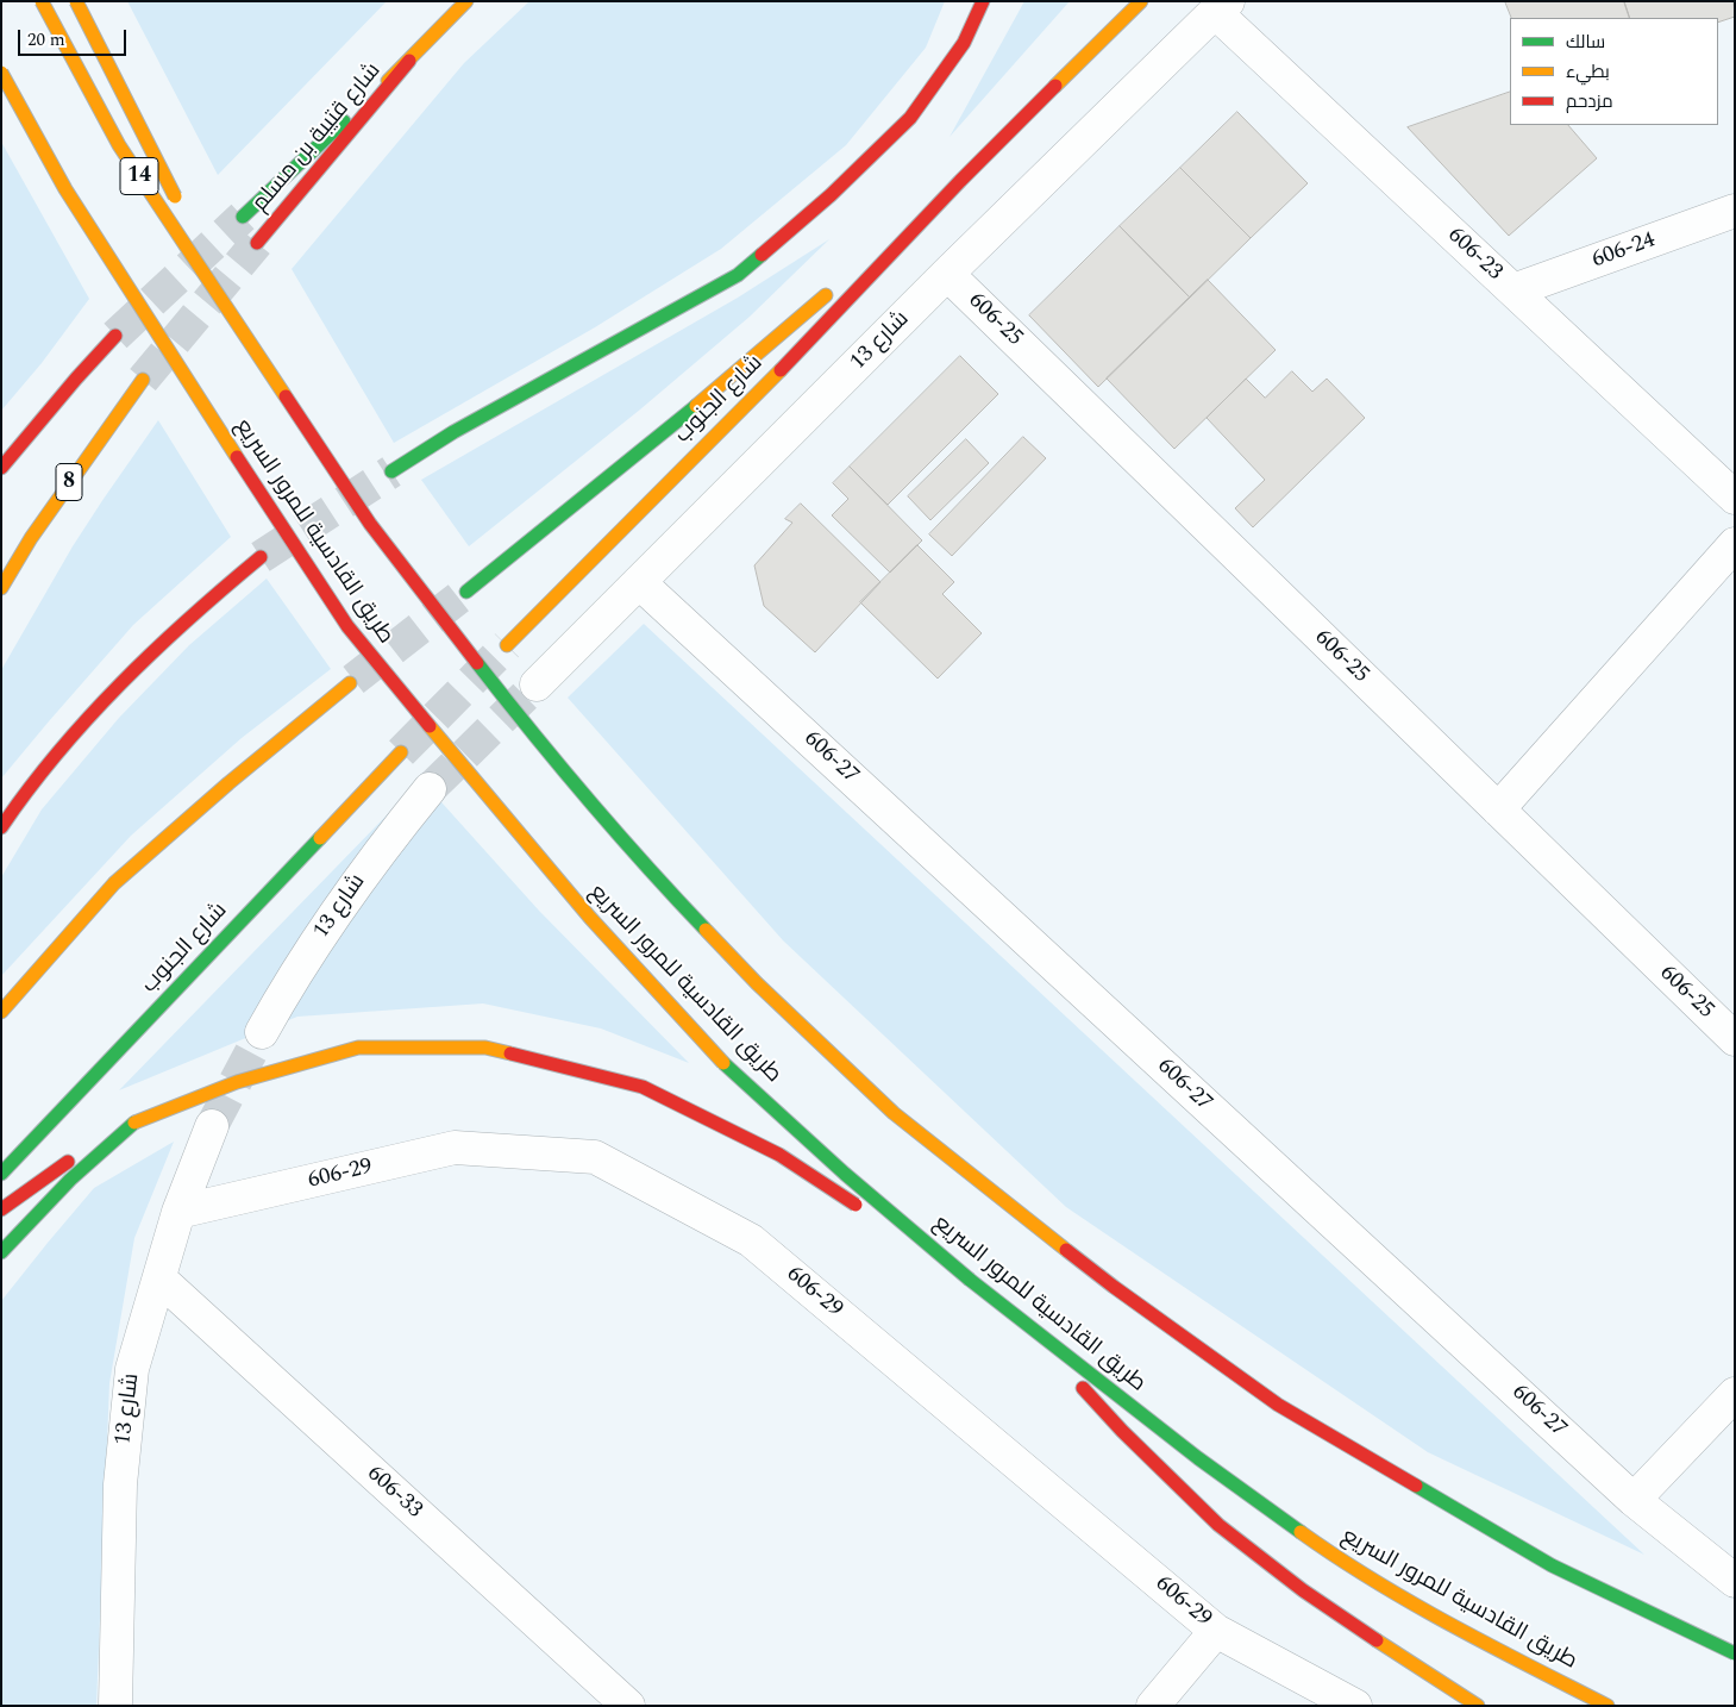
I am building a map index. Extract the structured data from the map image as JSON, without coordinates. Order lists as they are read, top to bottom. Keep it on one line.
{"streets":{"main road":["شارع قتيبة بن مسلم","14","شارع الجنوب","8","طريق القادسية للمرور السريع"],"street":["606-24","606-23","606-25","شارع 13","606-27","606-29","606-33"]},"crossings":[["606-24","606-23"],["606-23","شارع 13"],["606-25","شارع 13"],["شارع 13","606-27"],["شارع 13","606-29"],["شارع 13","606-33"]],"legend":["سالك","بطيء","مزدحم"],"scale_bar":"20 m"}
